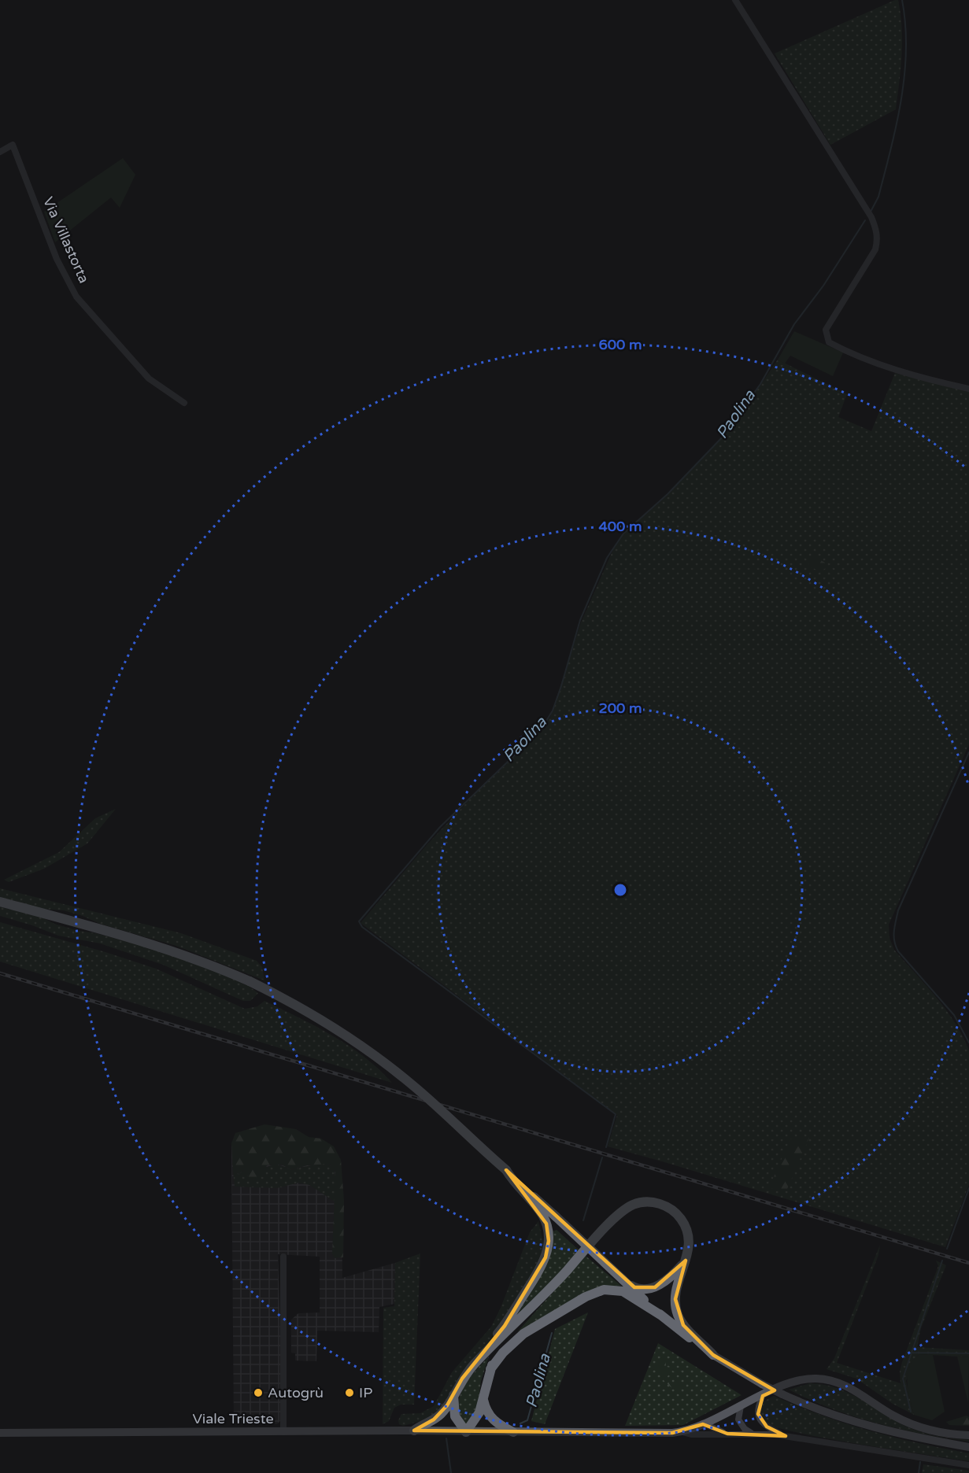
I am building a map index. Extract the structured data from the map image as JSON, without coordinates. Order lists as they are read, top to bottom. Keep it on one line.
{"streets":{"main road":["Viale Trieste"],"street":["Via Villastorta"]},"water":["Paolina"],"places":["Autogrù","IP"],"rings":["600 m","400 m","200 m"]}
